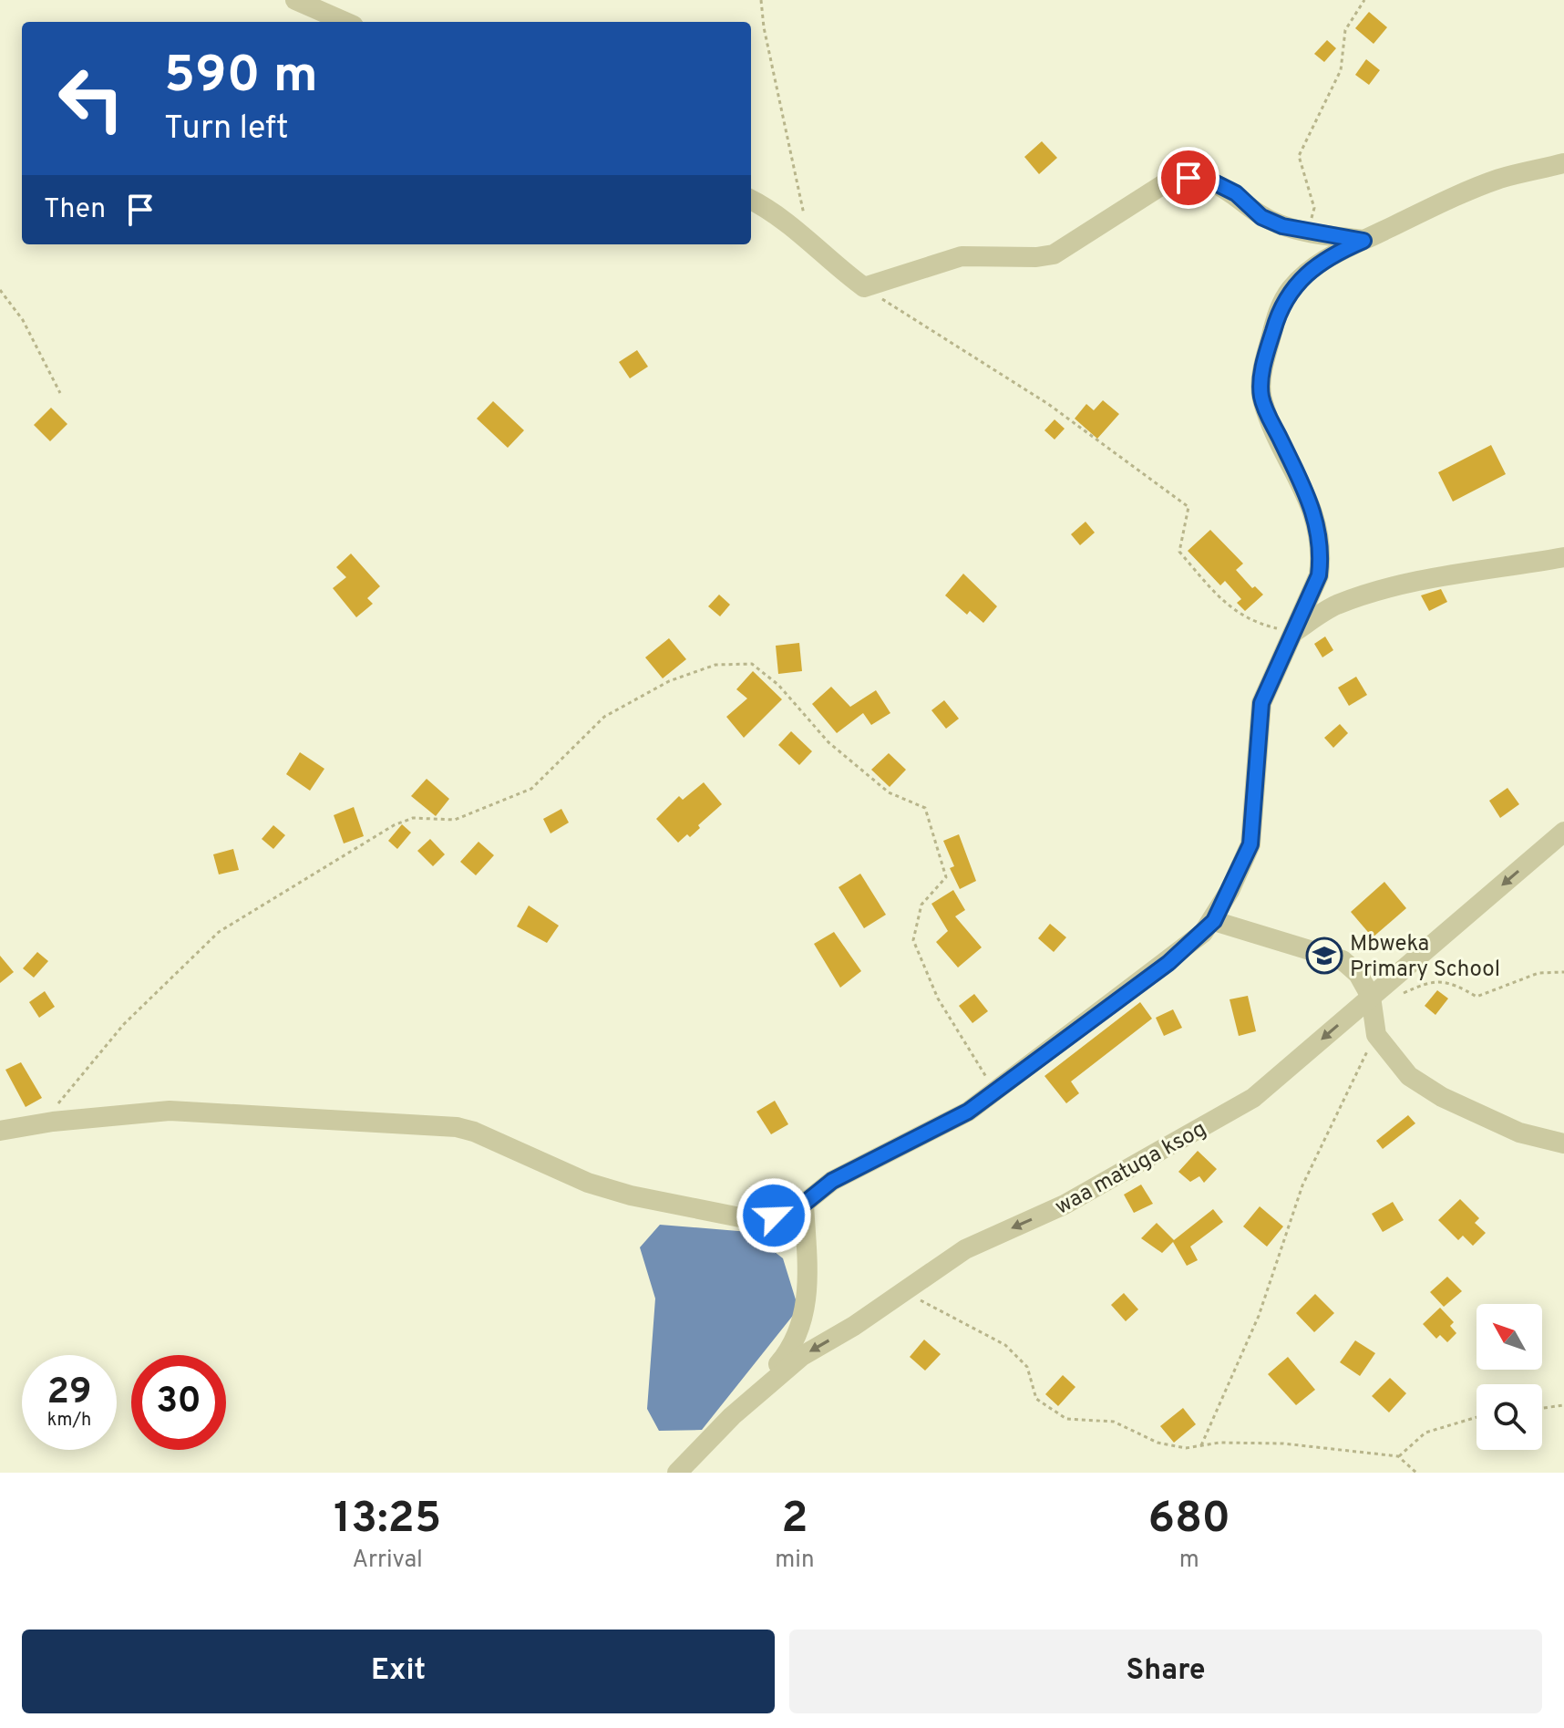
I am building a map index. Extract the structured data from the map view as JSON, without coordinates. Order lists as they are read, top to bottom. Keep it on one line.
{"streets":{"street":["waa matuga ksog"]},"places":{"school or university":["Mbweka Primary School"]},"north":"top left","page":{"turn":["590 m","Turn left"],"then":"Then","speed":"29 km/h","limit":"30","eta":["13:25","Arrival","2","min","680","m"],"buttons":["Exit","Share"]}}
